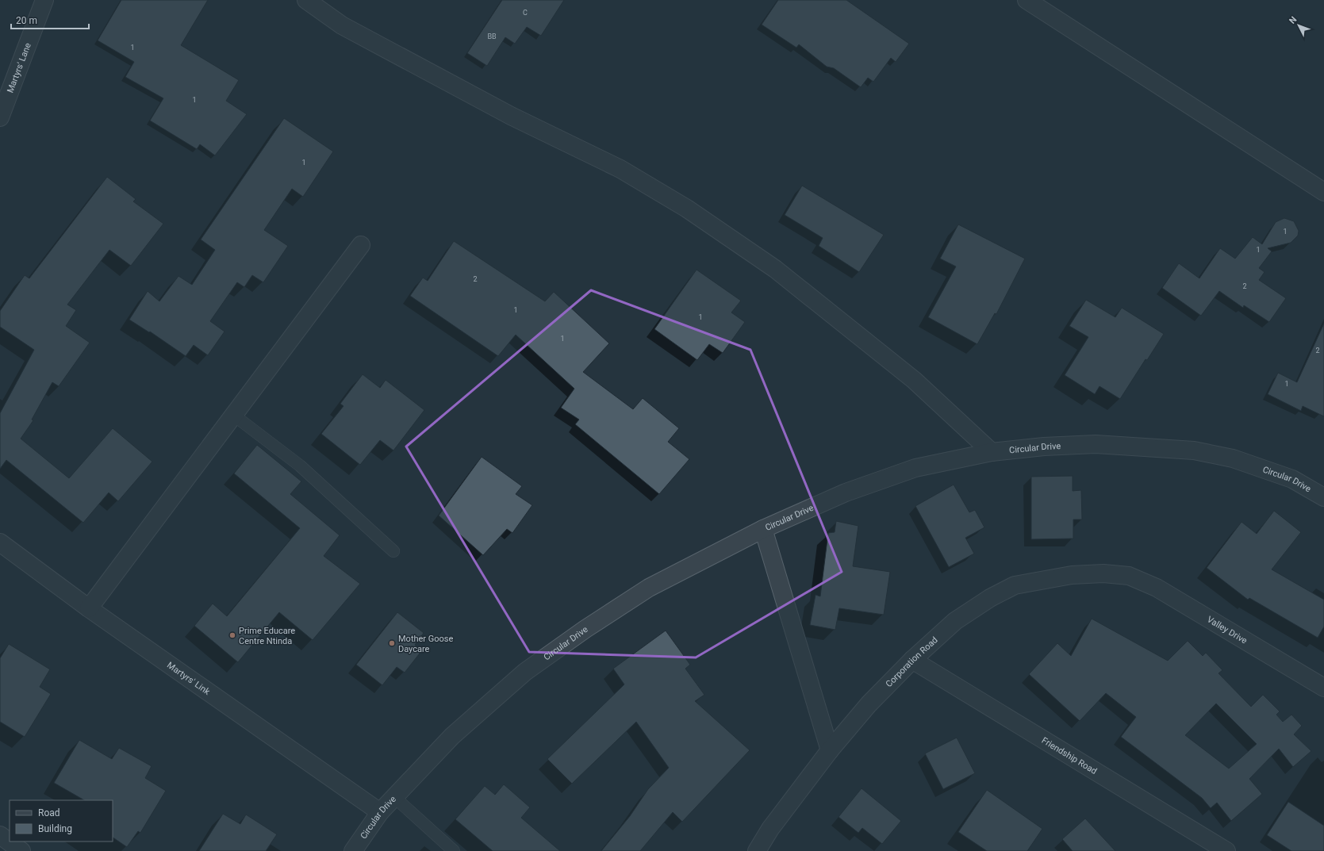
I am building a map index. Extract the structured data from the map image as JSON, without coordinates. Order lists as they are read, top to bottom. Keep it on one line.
{"streets":{"street":["Martyrs' Lane","Circular Drive","Valley Drive","Corporation Road","Martyrs' Link","Friendship Road"]},"crossings":[["Circular Drive","Martyrs' Link"],["Valley Drive","Corporation Road"],["Corporation Road","Friendship Road"]],"places":["Prime Educare Centre Ntinda","Mother Goose Daycare"],"house_numbers":["C","BB","1","1","1","1","1","2","2","1","1","1","2","1"],"legend":["Road","Building"],"scale_bar":"20 m","north":"top left"}
